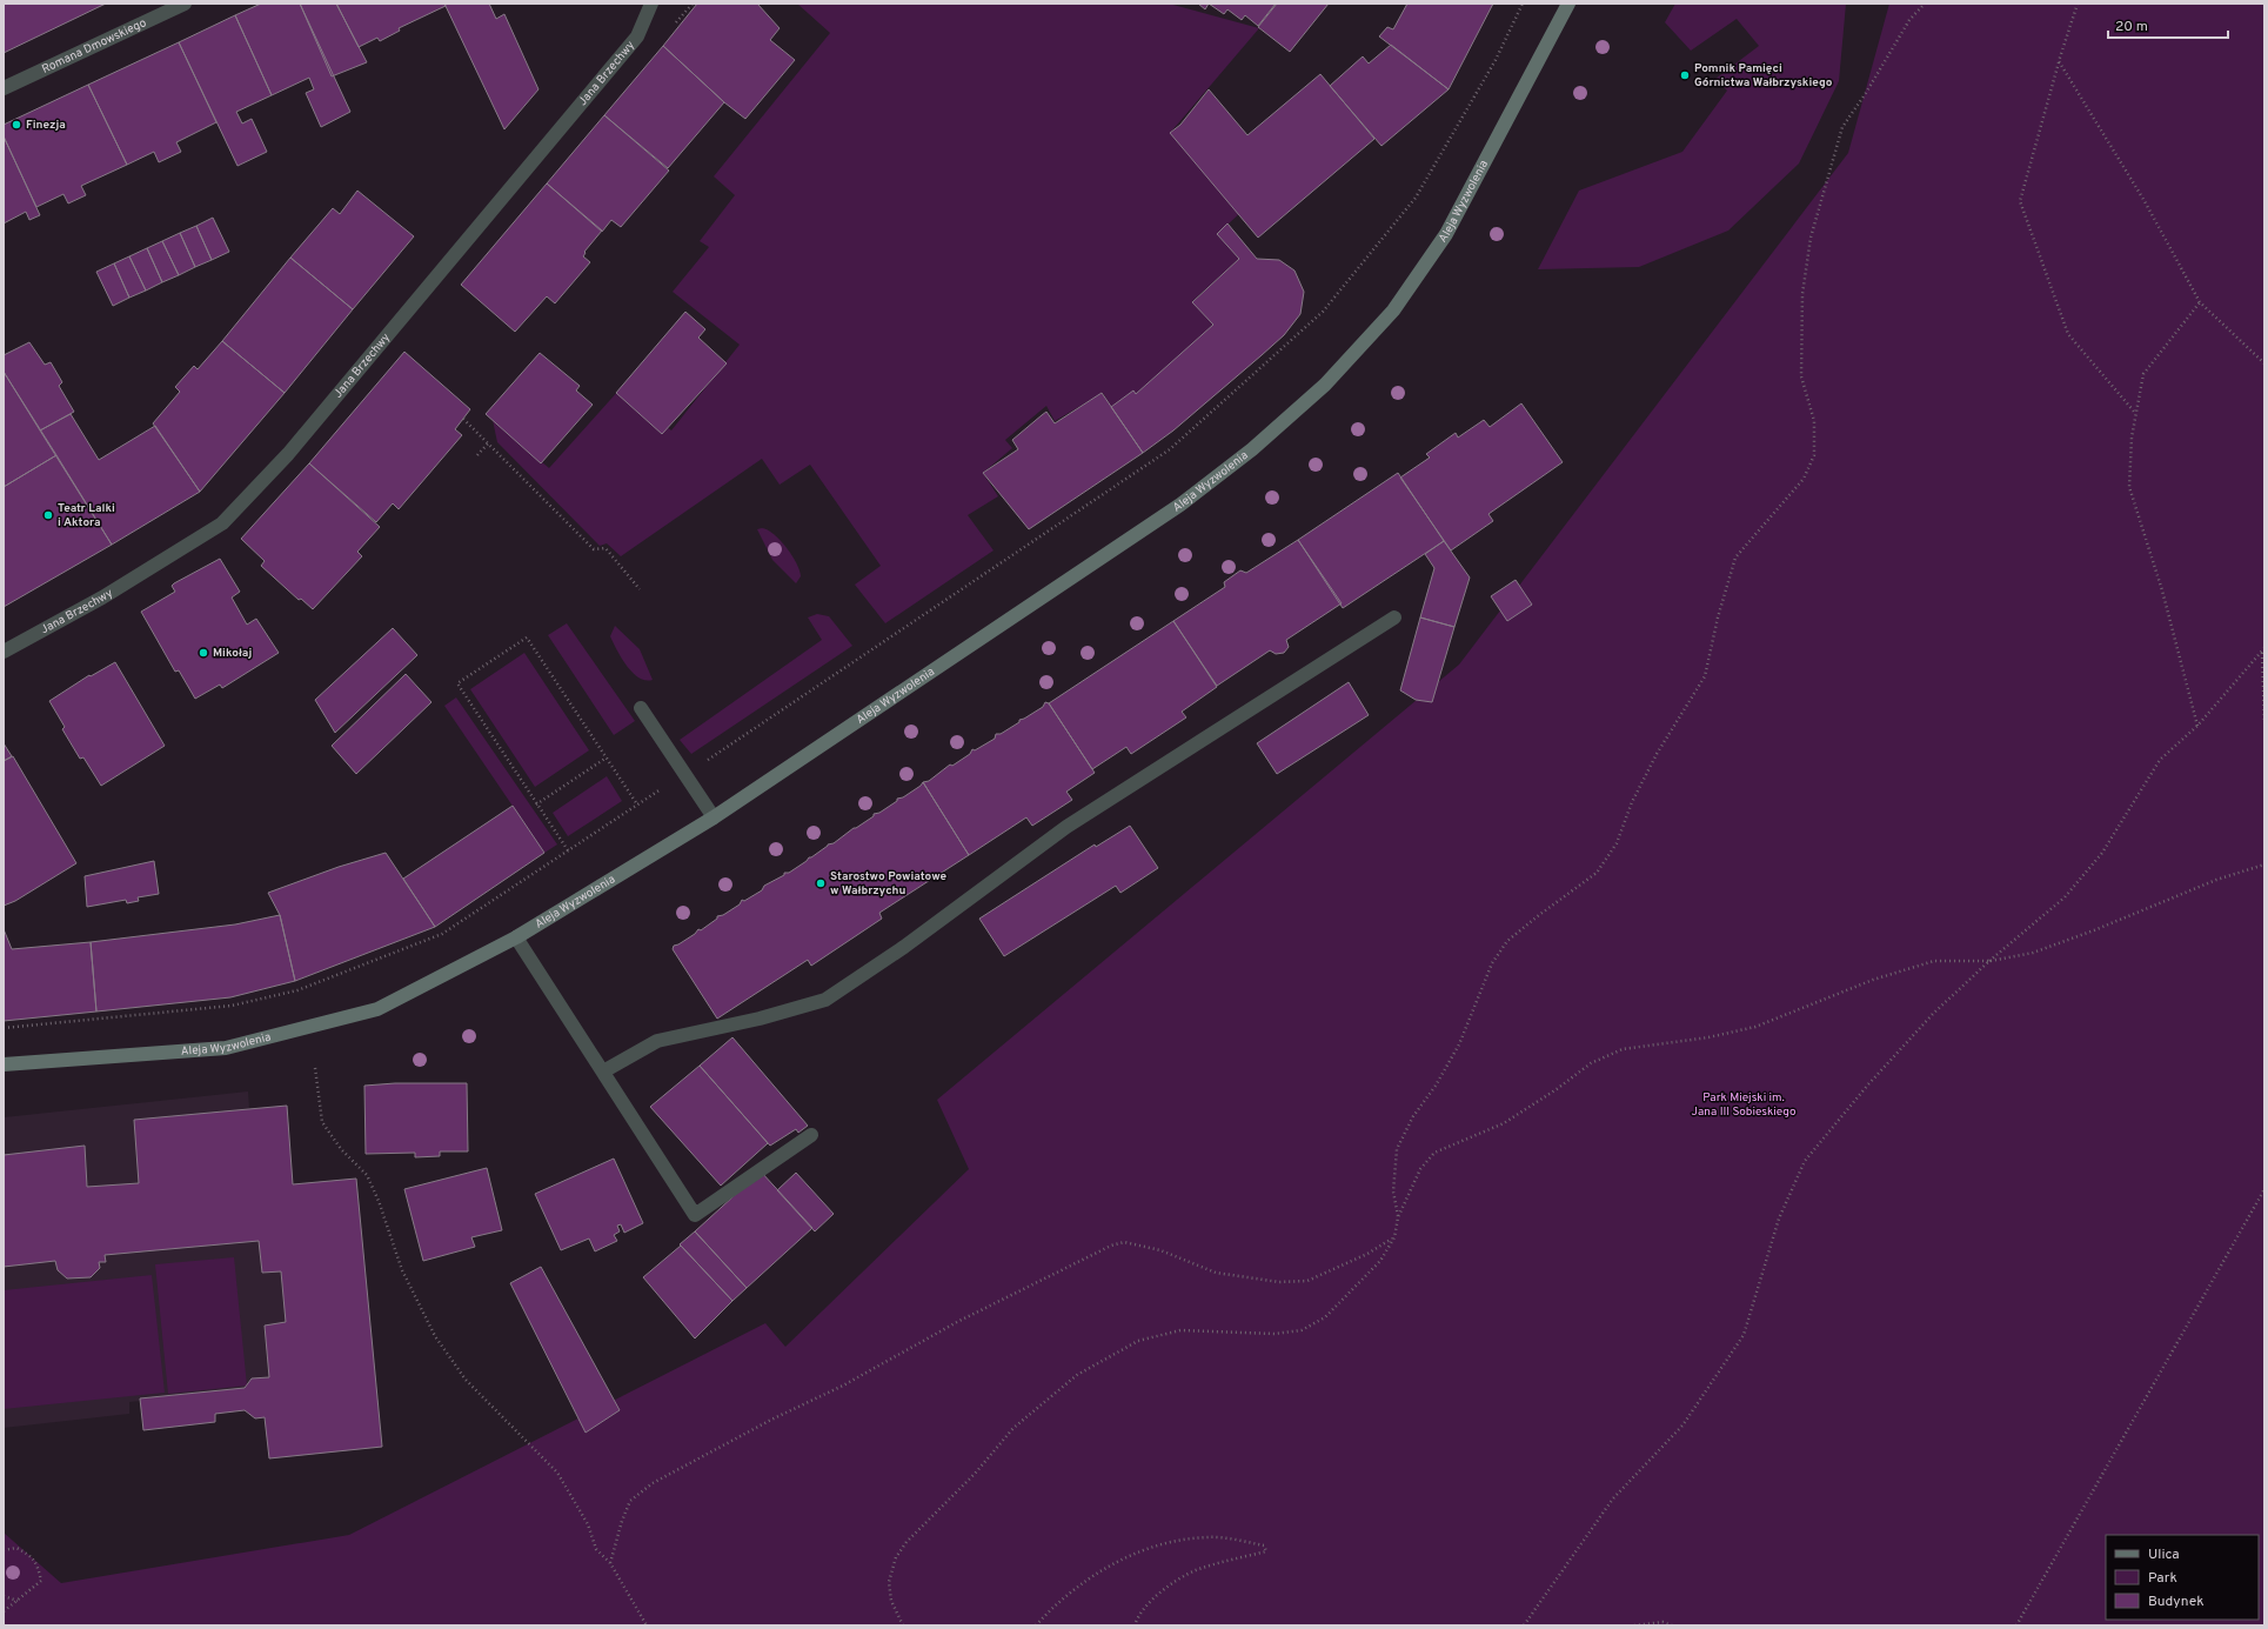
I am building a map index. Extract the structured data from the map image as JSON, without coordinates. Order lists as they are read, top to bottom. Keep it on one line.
{"streets":{"street":["Romana Dmowskiego","Jana Brzechwy","Aleja Wyzwolenia"]},"parks":["Park Miejski im. Jana III Sobieskiego"],"places":["Pomnik Pamięci Górnictwa Wałbrzyskiego","Finezja","Teatr Lalki i Aktora","Mikołaj","Starostwo Powiatowe w Wałbrzychu"],"legend":["Ulica","Park","Budynek"],"scale_bar":"20 m"}
